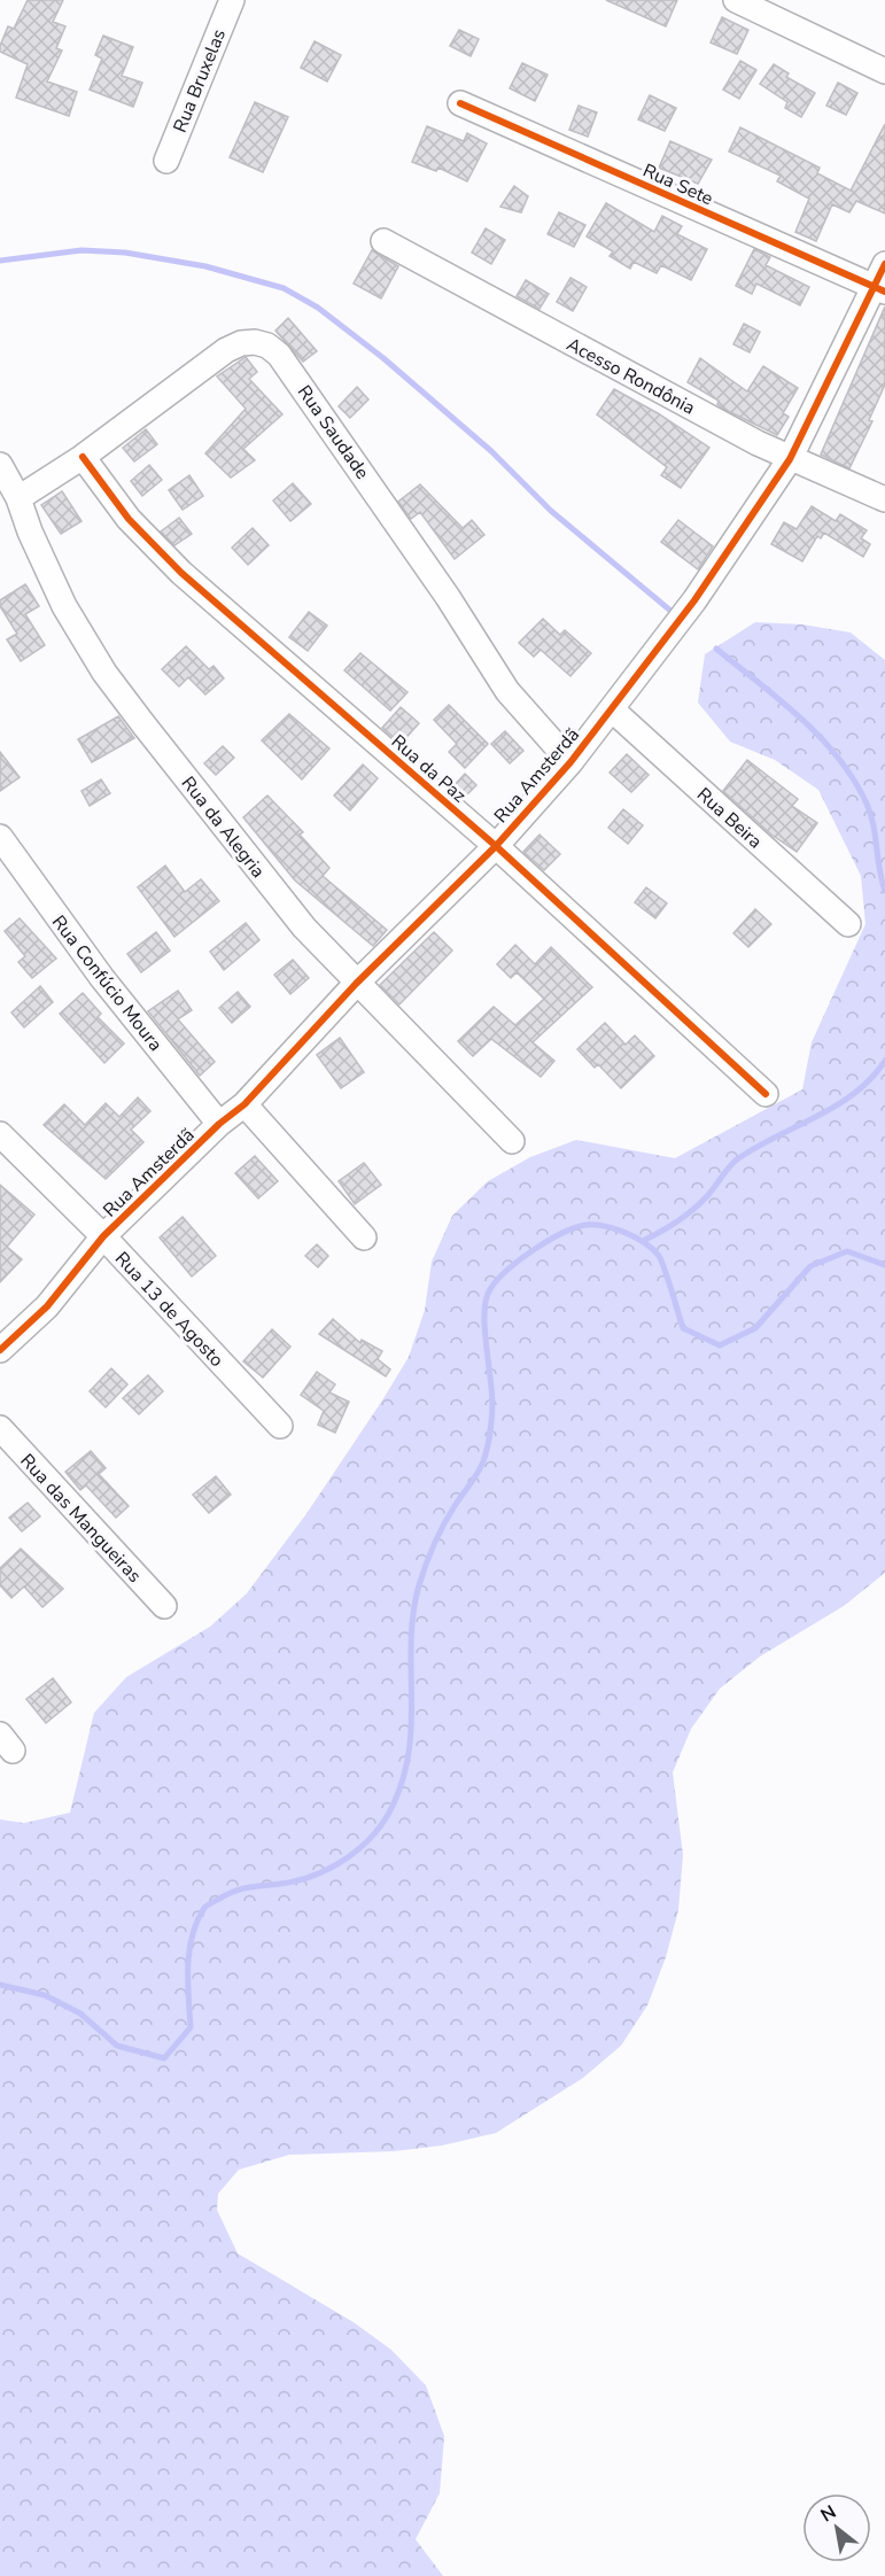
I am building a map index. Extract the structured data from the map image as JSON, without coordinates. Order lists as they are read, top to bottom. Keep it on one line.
{"streets":{"street":["Rua Bruxelas","Rua Sete","Acesso Rondônia","Rua Saudade","Rua da Paz","Rua Amsterdã","Rua Beira","Rua da Alegria","Rua Confúcio Moura","Rua 13 de Agosto","Rua das Mangueiras"]},"crossings":[["Rua Sete","Rua Amsterdã"],["Acesso Rondônia","Rua Amsterdã"],["Rua Saudade","Rua da Paz"],["Rua Saudade","Rua Amsterdã"],["Rua Saudade","Rua da Alegria"],["Rua da Paz","Rua Amsterdã"],["Rua Amsterdã","Rua Beira"],["Rua Amsterdã","Rua da Alegria"],["Rua Amsterdã","Rua Confúcio Moura"],["Rua Amsterdã","Rua 13 de Agosto"]],"north":"top left"}
